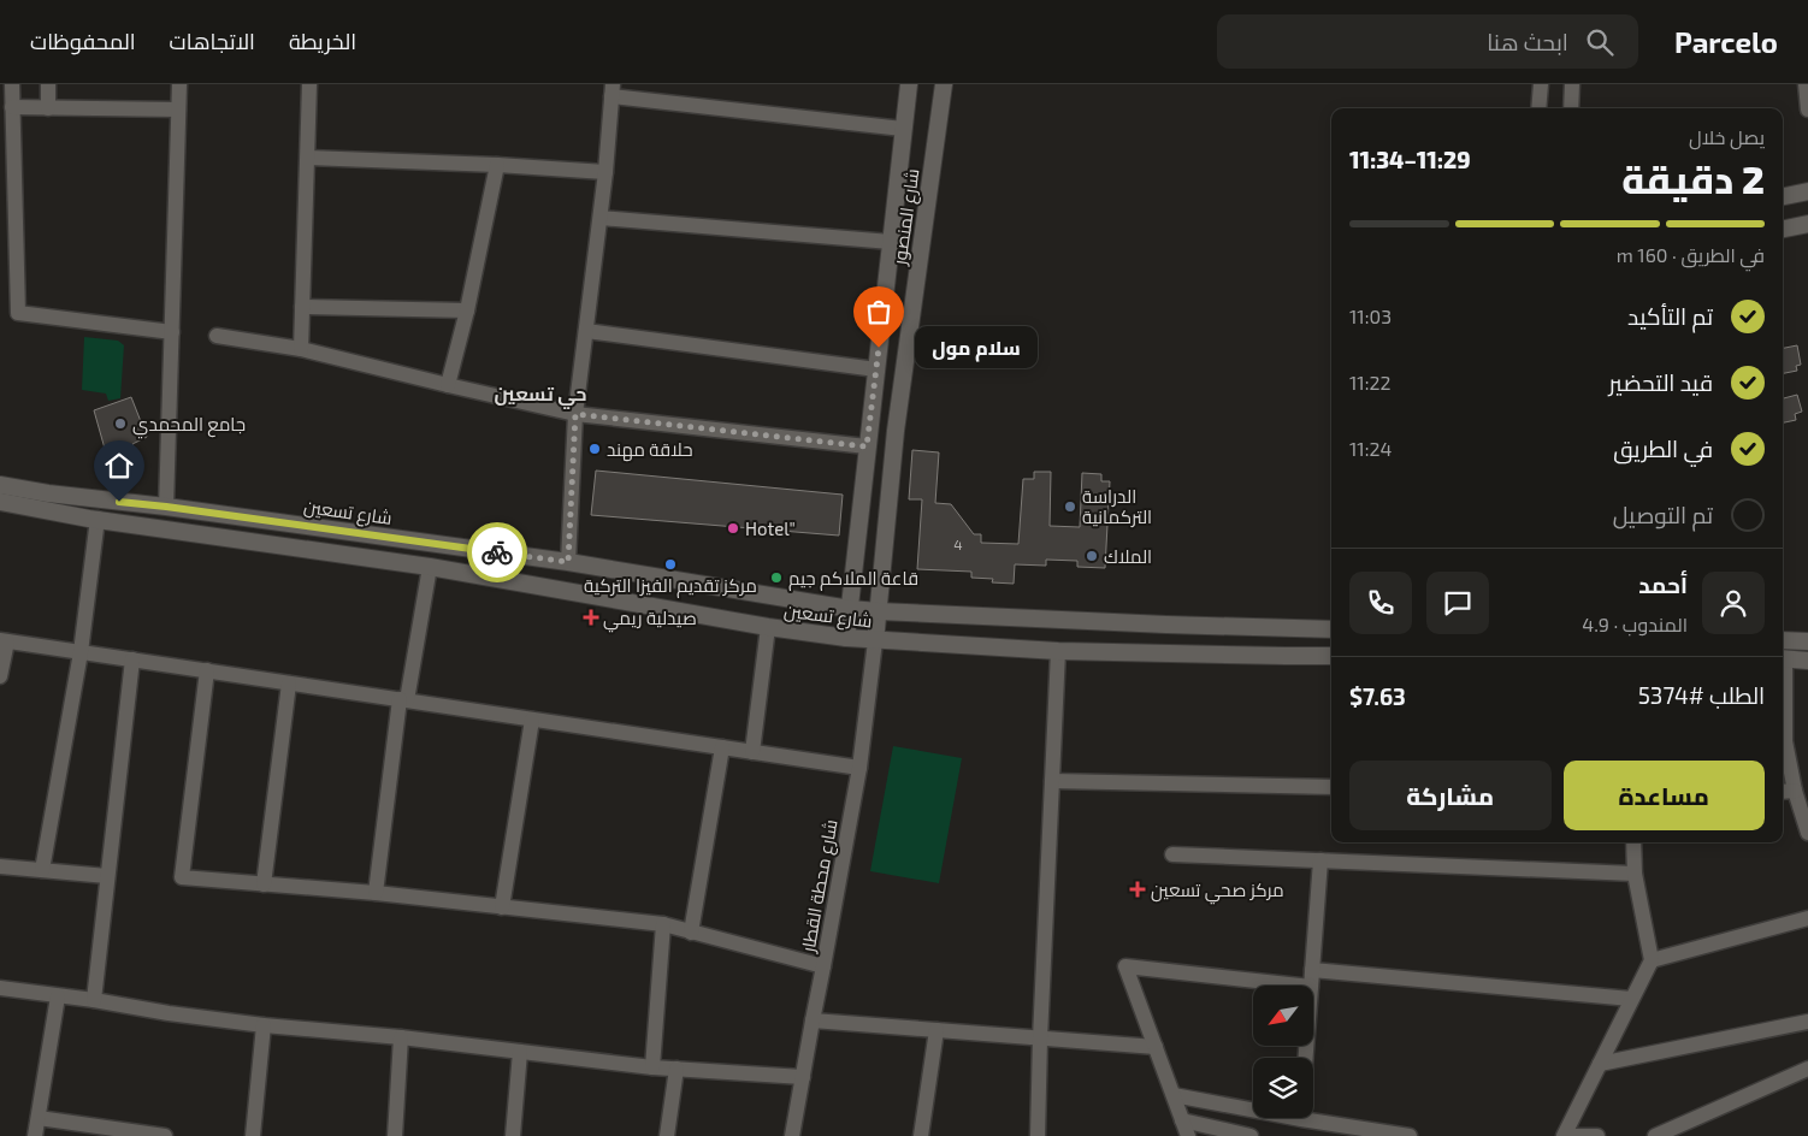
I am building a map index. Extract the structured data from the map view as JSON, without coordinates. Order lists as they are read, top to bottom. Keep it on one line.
{"streets":{"main road":["شارع المنصور","شارع تسعين"],"street":["شارع محطة القطار"]},"crossings":[["شارع المنصور","شارع تسعين"],["شارع المنصور","شارع محطة القطار"],["شارع تسعين","شارع محطة القطار"]],"districts":["حي تسعين"],"places":{"other":["سلام مول","جامع المحمدي","حلاقة مهند","الدراسة التركمانية","Hotel\"","الملاك","مركز تقديم الفيزا التركية","قاعة الملاكم جيم"],"health":["صيدلية ريمي","مركز صحي تسعين"]},"house_numbers":["4"],"north":"bottom left","page":{"header":"Parcelo","search":"ابحث هنا","nav":["الخريطة","الاتجاهات","المحفوظات"],"heading":["2 دقيقة","يصل خلال","11:29–11:34"],"panel":["أحمد","المندوب · 4.9","الطلب #5374","$7.63"],"bar":"في الطريق · 160 m","list":[["تم التأكيد","11:03"],["قيد التحضير","11:22"],["في الطريق","11:24"],"تم التوصيل"],"bubble":"سلام مول","buttons":["مساعدة","مشاركة"]}}
